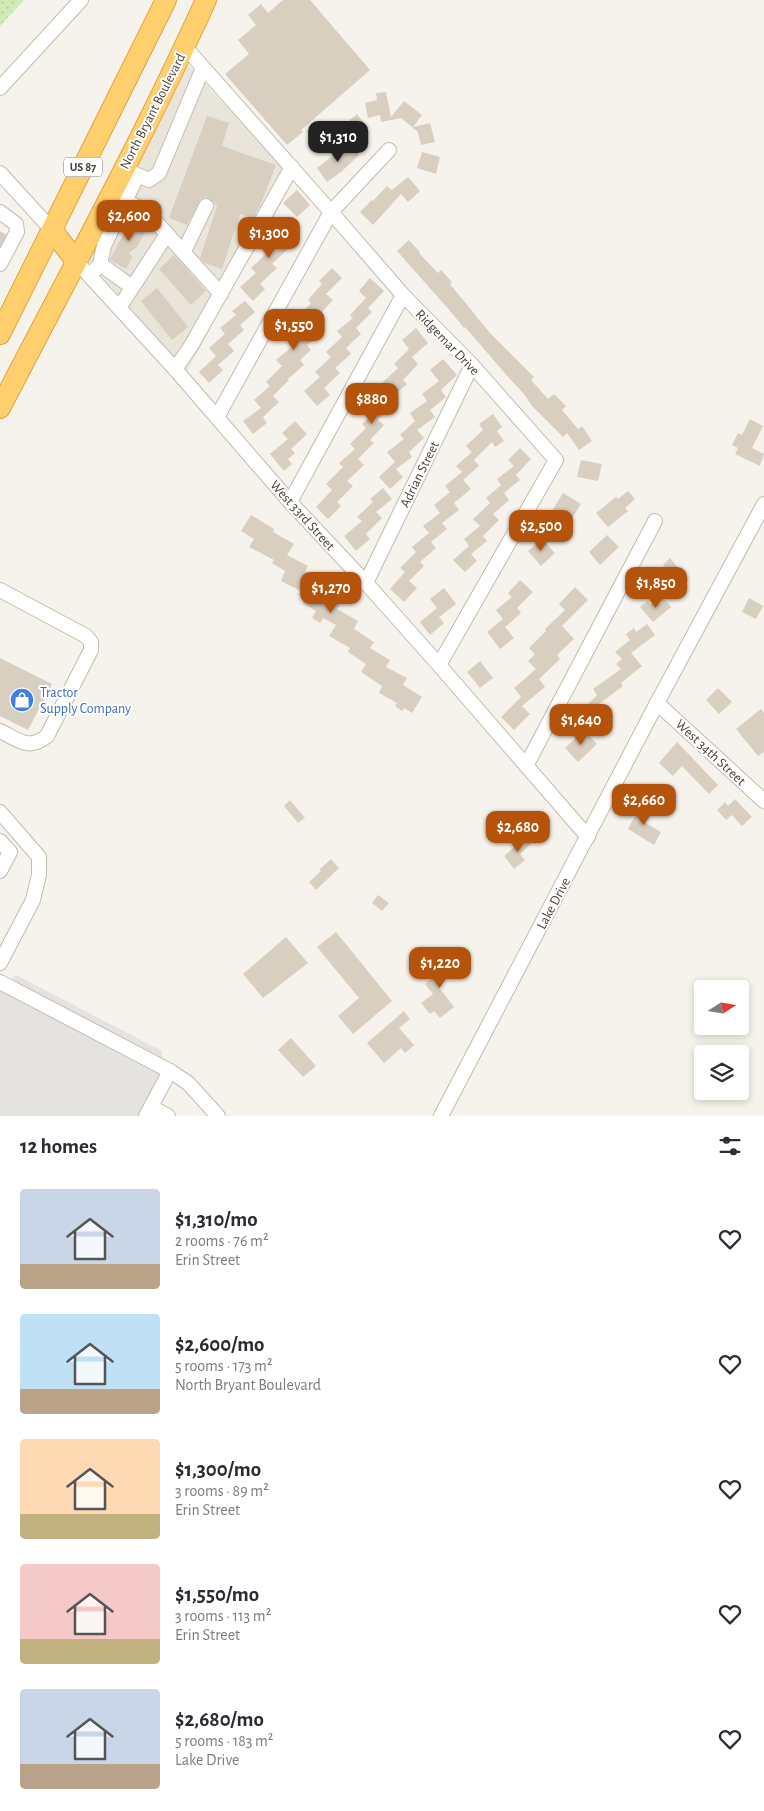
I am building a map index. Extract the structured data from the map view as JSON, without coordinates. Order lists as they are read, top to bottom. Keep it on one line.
{"streets":{"highway":["North Bryant Boulevard","US 87"],"street":["Ridgemar Drive","Adrian Street","West 33rd Street","West 34th Street","Lake Drive"]},"crossings":[["North Bryant Boulevard","Ridgemar Drive"],["North Bryant Boulevard","West 33rd Street"],["Ridgemar Drive","Adrian Street"],["Ridgemar Drive","West 33rd Street"],["Adrian Street","West 33rd Street"],["West 33rd Street","Lake Drive"],["West 34th Street","Lake Drive"]],"places":{"shop":["Tractor Supply Company"]},"north":"right","page":{"price":["$1,310","$2,600","$1,300","$1,550","$880","$2,500","$1,850","$1,270","$1,640","$2,660","$2,680","$1,220"],"heading":"12 homes","list":[{"name":"$1,310/mo","note":"2 rooms · 76 m² · Erin Street"},{"name":"$2,600/mo","note":"5 rooms · 173 m² · North Bryant Boulevard"},{"name":"$1,300/mo","note":"3 rooms · 89 m² · Erin Street"},{"name":"$1,550/mo","note":"3 rooms · 113 m² · Erin Street"},{"name":"$2,680/mo","note":"5 rooms · 183 m² · Lake Drive"}]}}
